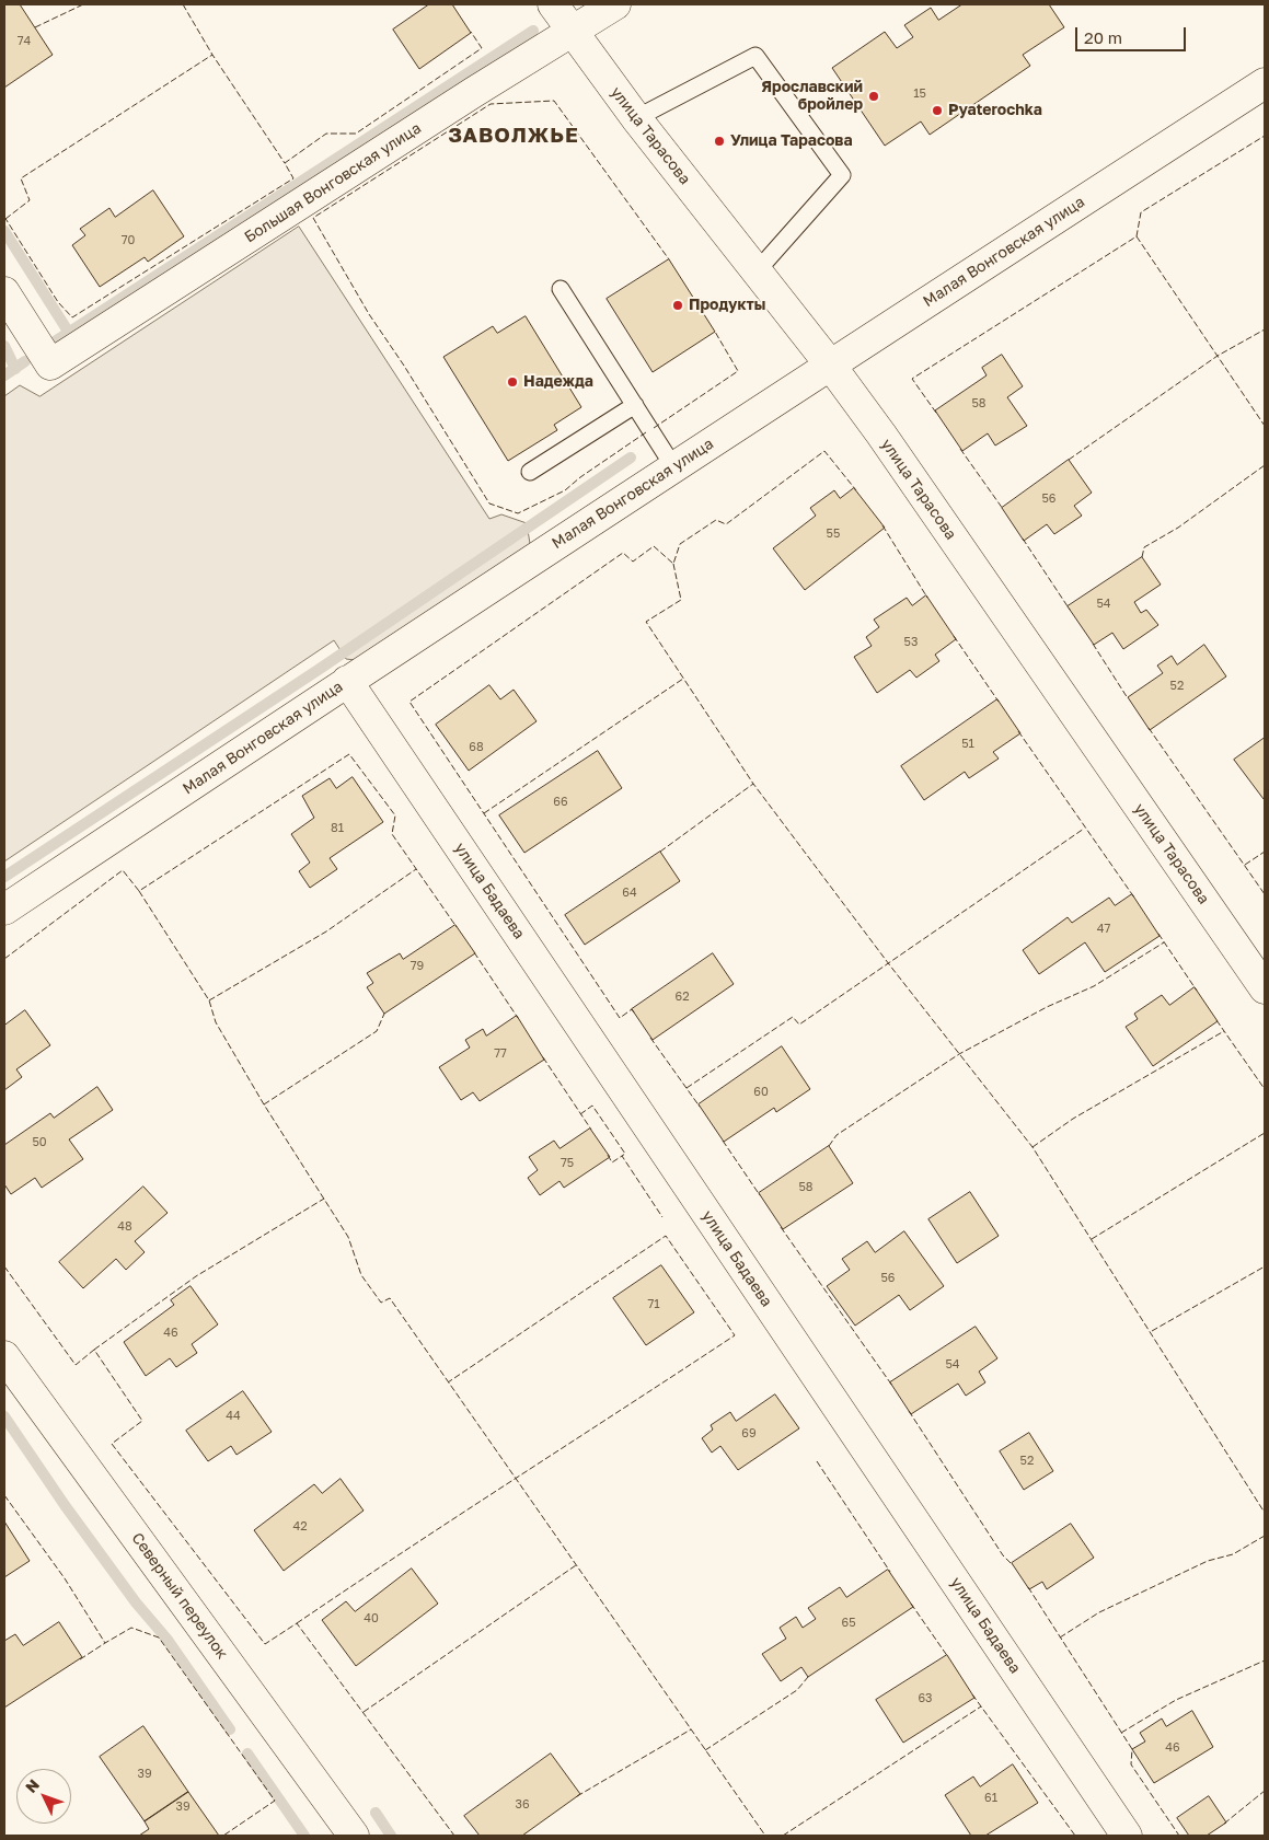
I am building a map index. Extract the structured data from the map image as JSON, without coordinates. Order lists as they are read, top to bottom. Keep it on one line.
{"streets":{"street":["улица Тарасова","Большая Вонговская улица","Малая Вонговская улица","улица Бадаева","Северный переулок"]},"crossings":[["улица Тарасова","Большая Вонговская улица"],["улица Тарасова","Малая Вонговская улица"],["Малая Вонговская улица","улица Бадаева"]],"districts":["ЗАВОЛЖЬЕ"],"places":["Ярославский бройлер","Pyaterochka","Улица Тарасова","Продукты","Надежда"],"house_numbers":["74","15","70","58","56","55","54","53","52","51","68","66","81","64","47","79","62","77","60","50","75","58","48","56","71","46","54","44","69","52","42","40","65","63","46","39","61","36","39"],"scale_bar":"20 m","north":"top left"}
